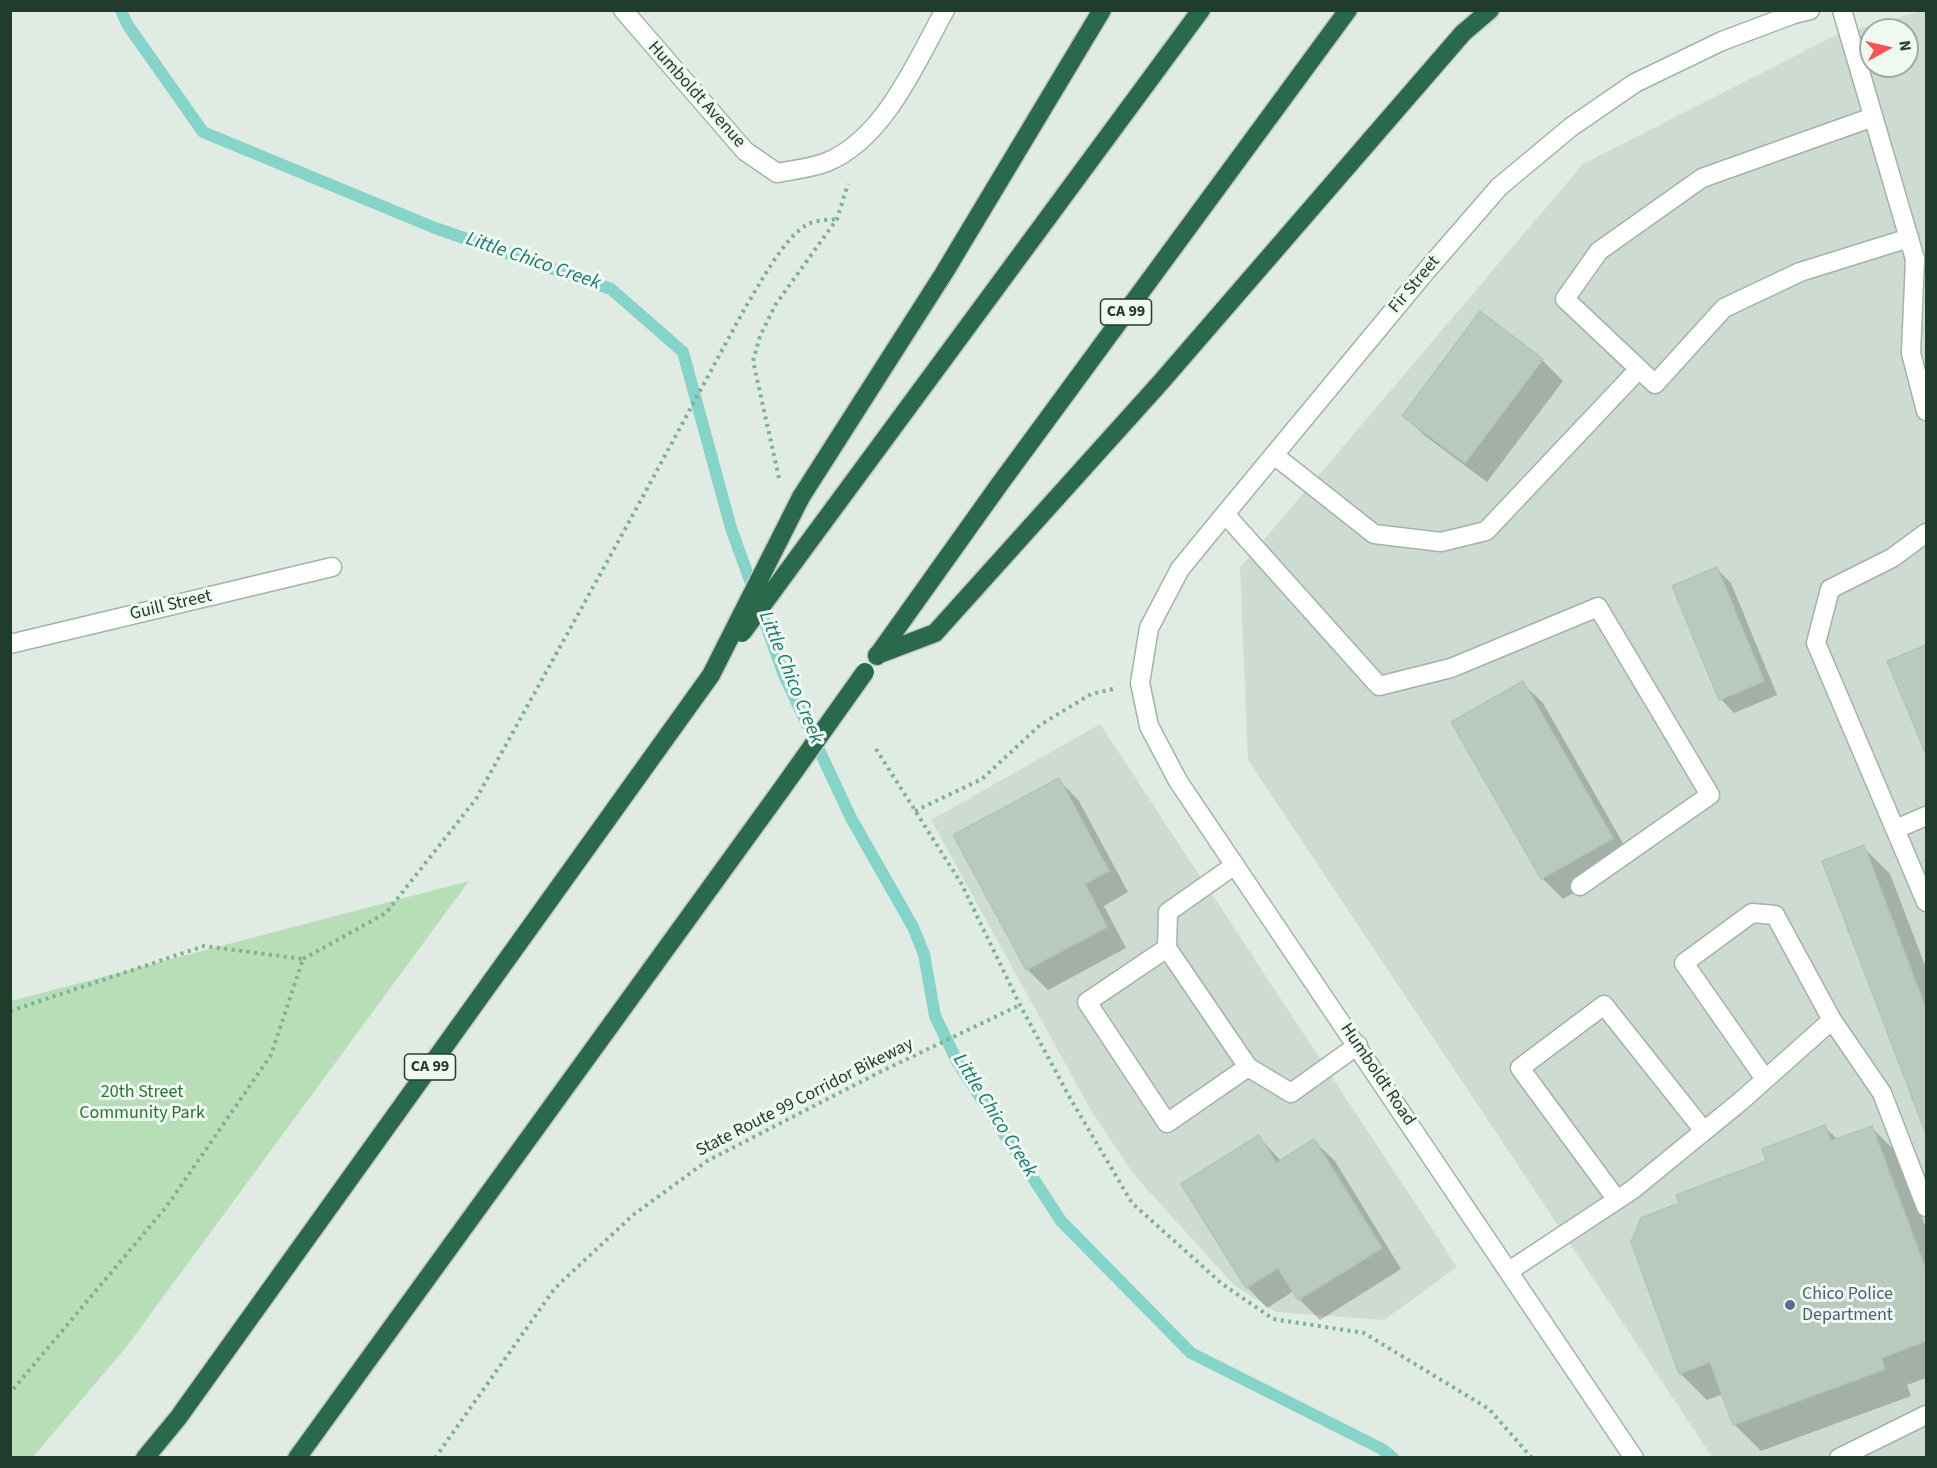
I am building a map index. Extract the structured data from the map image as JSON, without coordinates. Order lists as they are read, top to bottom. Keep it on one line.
{"streets":{"highway":["CA 99"],"street":["Humboldt Avenue","Fir Street","Guill Street","Humboldt Road"],"path":["State Route 99 Corridor Bikeway"]},"crossings":[["Fir Street","Humboldt Road"]],"water":["Little Chico Creek"],"parks":["20th Street Community Park"],"places":["Chico Police Department"],"north":"right"}
